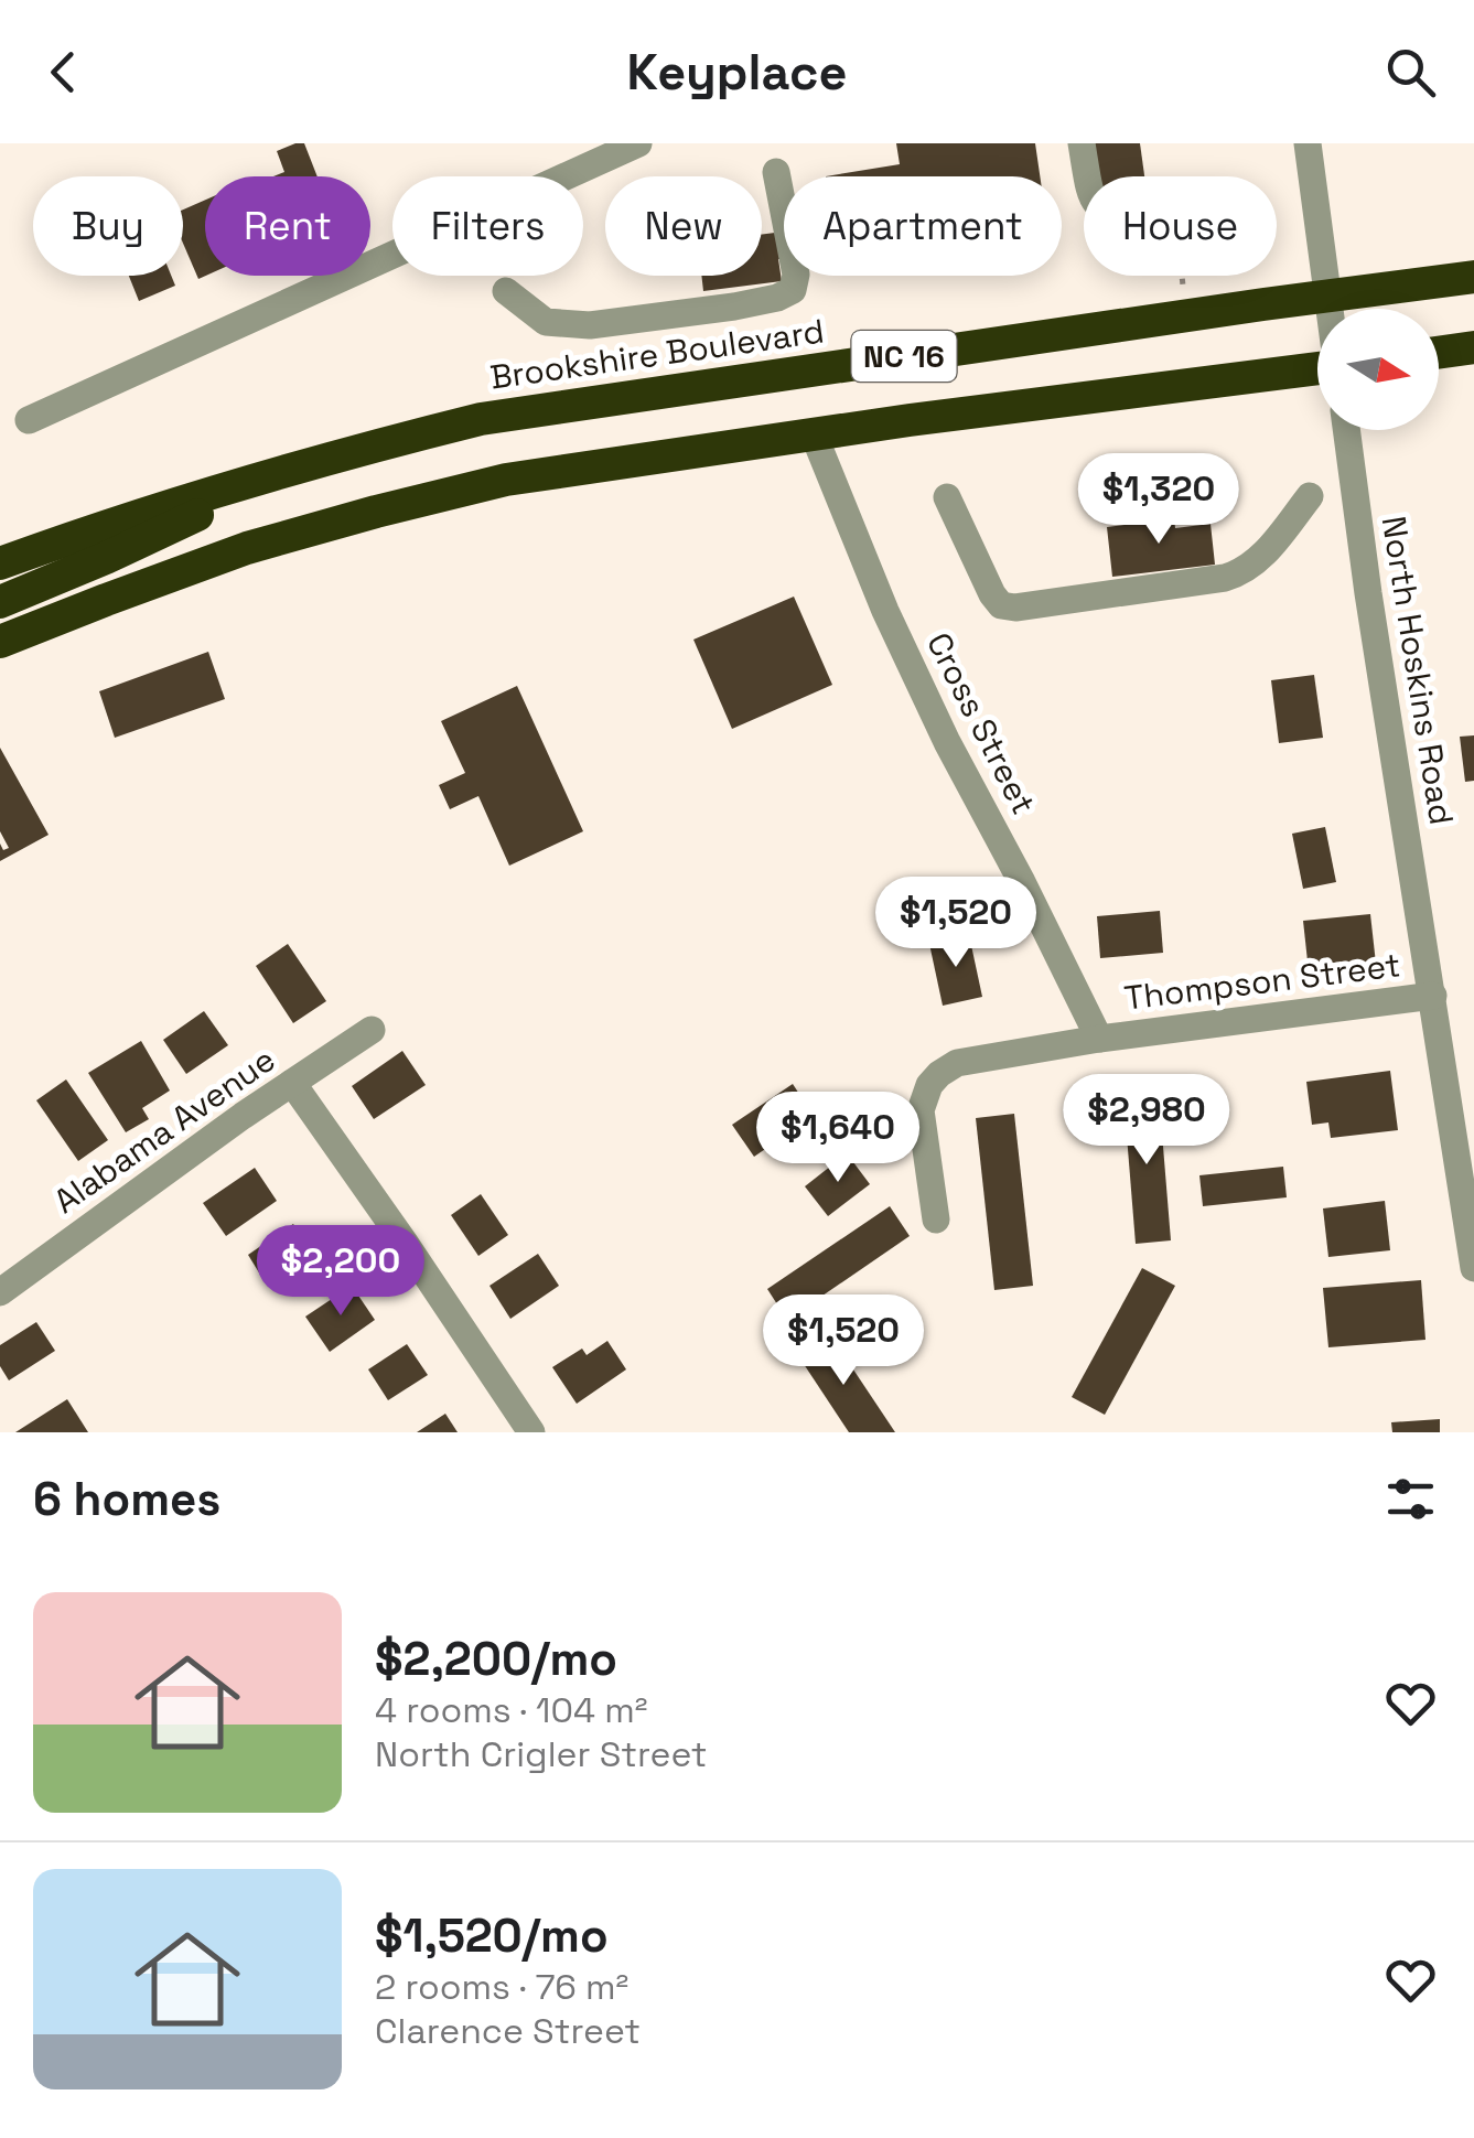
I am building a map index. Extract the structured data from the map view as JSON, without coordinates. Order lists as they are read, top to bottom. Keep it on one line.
{"streets":{"highway":["Brookshire Boulevard","NC 16"],"street":["North Hoskins Road","Cross Street","Thompson Street","Alabama Avenue"]},"crossings":[["NC 16","Cross Street"],["North Hoskins Road","Thompson Street"],["Cross Street","Thompson Street"]],"north":"right","page":{"header":"Keyplace","chip":["Buy","Rent","Filters","New","Apartment","House"],"price":["$1,320","$1,520","$2,980","$1,640","$2,200","$1,520"],"heading":"6 homes","list":[{"name":"$2,200/mo","note":"4 rooms · 104 m² · North Crigler Street"},{"name":"$1,520/mo","note":"2 rooms · 76 m² · Clarence Street"}]}}
